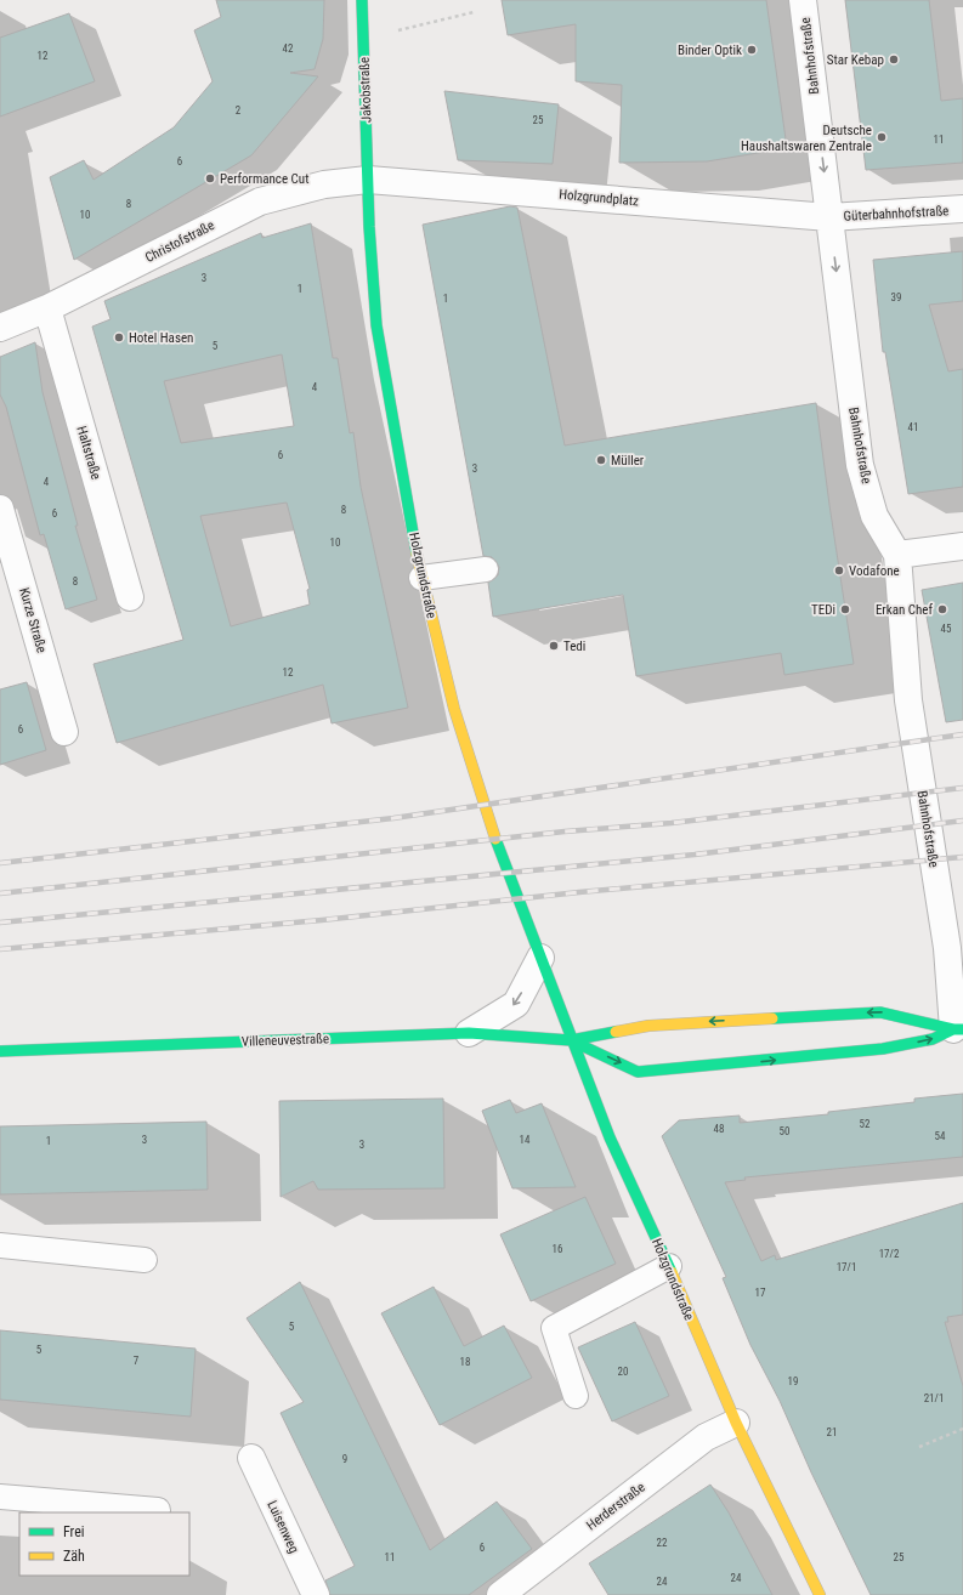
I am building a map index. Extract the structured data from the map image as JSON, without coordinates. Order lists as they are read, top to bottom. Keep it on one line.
{"streets":{"main road":["Jakobstraße","Holzgrundstraße","Villeneuvestraße"],"street":["Bahnhofstraße","Holzgrundplatz","Güterbahnhofstraße","Christofstraße","Haltstraße","Kurze Straße","Herderstraße","Luisenweg"]},"crossings":[["Bahnhofstraße","Holzgrundplatz"],["Bahnhofstraße","Güterbahnhofstraße"],["Jakobstraße","Holzgrundplatz"],["Jakobstraße","Christofstraße"],["Jakobstraße","Holzgrundstraße"],["Holzgrundplatz","Güterbahnhofstraße"],["Holzgrundplatz","Christofstraße"],["Holzgrundplatz","Holzgrundstraße"],["Christofstraße","Haltstraße"],["Christofstraße","Holzgrundstraße"],["Holzgrundstraße","Villeneuvestraße"],["Holzgrundstraße","Herderstraße"]],"one_way":["Bahnhofstraße"],"places":["Binder Optik","Star Kebap","Deutsche Haushaltswaren Zentrale","Performance Cut","Hotel Hasen","Müller","Vodafone","TEDi","Erkan Chef","Tedi"],"house_numbers":["42","12","2","25","11","6","8","10","3","1","39","1","5","4","41","6","3","4","8","6","10","8","45","12","6","52","48","50","54","3","14","1","3","16","17/2","17/1","17","5","5","7","18","20","19","21/1","21","9","22","6","11","25","24","24"],"legend":["Frei","Zäh"]}
